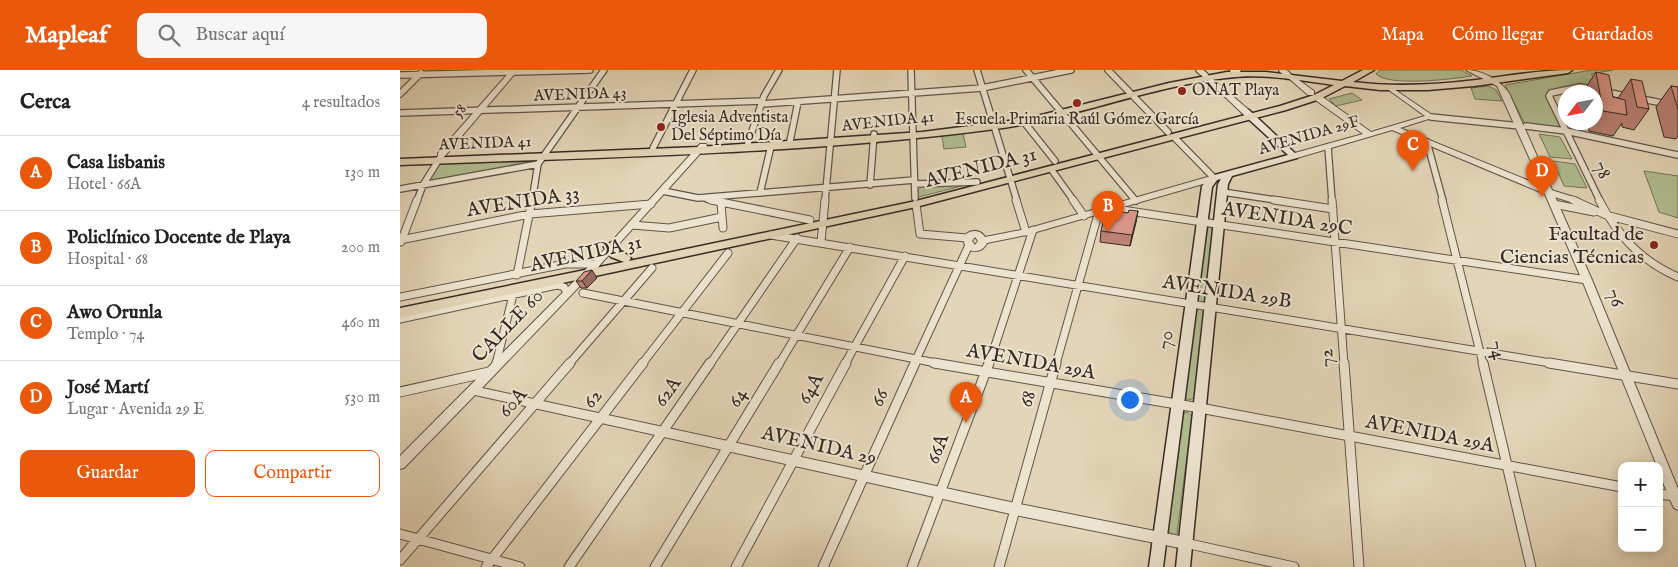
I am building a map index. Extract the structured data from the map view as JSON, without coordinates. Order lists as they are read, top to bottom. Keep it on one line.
{"streets":{"main road":["AVENIDA 41","AVENIDA 29F","AVENIDA 31","70"],"street":["AVENIDA 43","58","78","AVENIDA 33","AVENIDA 29C","AVENIDA 29B","76","CALLE 60","74","72","AVENIDA 29A","64A","62A","64","66","62","68","60A","AVENIDA 29","66A"]},"crossings":[["AVENIDA 43","58"],["58","AVENIDA 41"],["58","AVENIDA 33"],["AVENIDA 41","AVENIDA 31"],["AVENIDA 41","CALLE 60"],["AVENIDA 29F","78"],["AVENIDA 29F","AVENIDA 29C"],["AVENIDA 29F","76"],["AVENIDA 29F","70"],["AVENIDA 29F","72"],["AVENIDA 31","AVENIDA 29B"],["AVENIDA 31","CALLE 60"],["AVENIDA 33","CALLE 60"],["AVENIDA 29C","76"],["AVENIDA 29C","70"],["AVENIDA 29C","74"],["AVENIDA 29C","72"],["AVENIDA 29C","66"],["AVENIDA 29C","68"],["AVENIDA 29C","66A"],["AVENIDA 29B","76"],["AVENIDA 29B","70"],["AVENIDA 29B","74"],["AVENIDA 29B","72"],["AVENIDA 29B","64A"],["AVENIDA 29B","62A"],["AVENIDA 29B","64"],["AVENIDA 29B","66"],["AVENIDA 29B","68"],["AVENIDA 29B","66A"],["CALLE 60","AVENIDA 29"],["70","AVENIDA 29A"],["70","AVENIDA 29"],["74","AVENIDA 29A"],["72","AVENIDA 29A"],["AVENIDA 29A","64A"],["AVENIDA 29A","62A"],["AVENIDA 29A","64"],["AVENIDA 29A","66"],["AVENIDA 29A","62"],["AVENIDA 29A","68"],["AVENIDA 29A","60A"],["AVENIDA 29A","66A"],["64A","AVENIDA 29"],["62A","AVENIDA 29"],["64","AVENIDA 29"],["66","AVENIDA 29"],["62","AVENIDA 29"],["68","AVENIDA 29"],["60A","AVENIDA 29"],["AVENIDA 29","66A"]],"places":["ONAT Playa","Escuela Primaria Raúl Gómez García","Iglesia Adventista Del Séptimo Día","Facultad de Ciencias Técnicas"],"north":"bottom left","page":{"header":"Mapleaf","search":"Buscar aquí","nav":["Mapa","Cómo llegar","Guardados"],"heading":["Cerca","4 resultados"],"pins":["C","D","B","A"],"list":[{"mark":"A","name":"Casa lisbanis","note":"Hotel · 66A","value":"130 m"},{"mark":"B","name":"Policlínico Docente de Playa","note":"Hospital · 68","value":"200 m"},{"mark":"C","name":"Awo Orunla","note":"Templo · 74","value":"460 m"},{"mark":"D","name":"José Martí","note":"Lugar · Avenida 29 E","value":"530 m"}],"buttons":["Guardar","Compartir"],"map_buttons":["+","−"]}}
